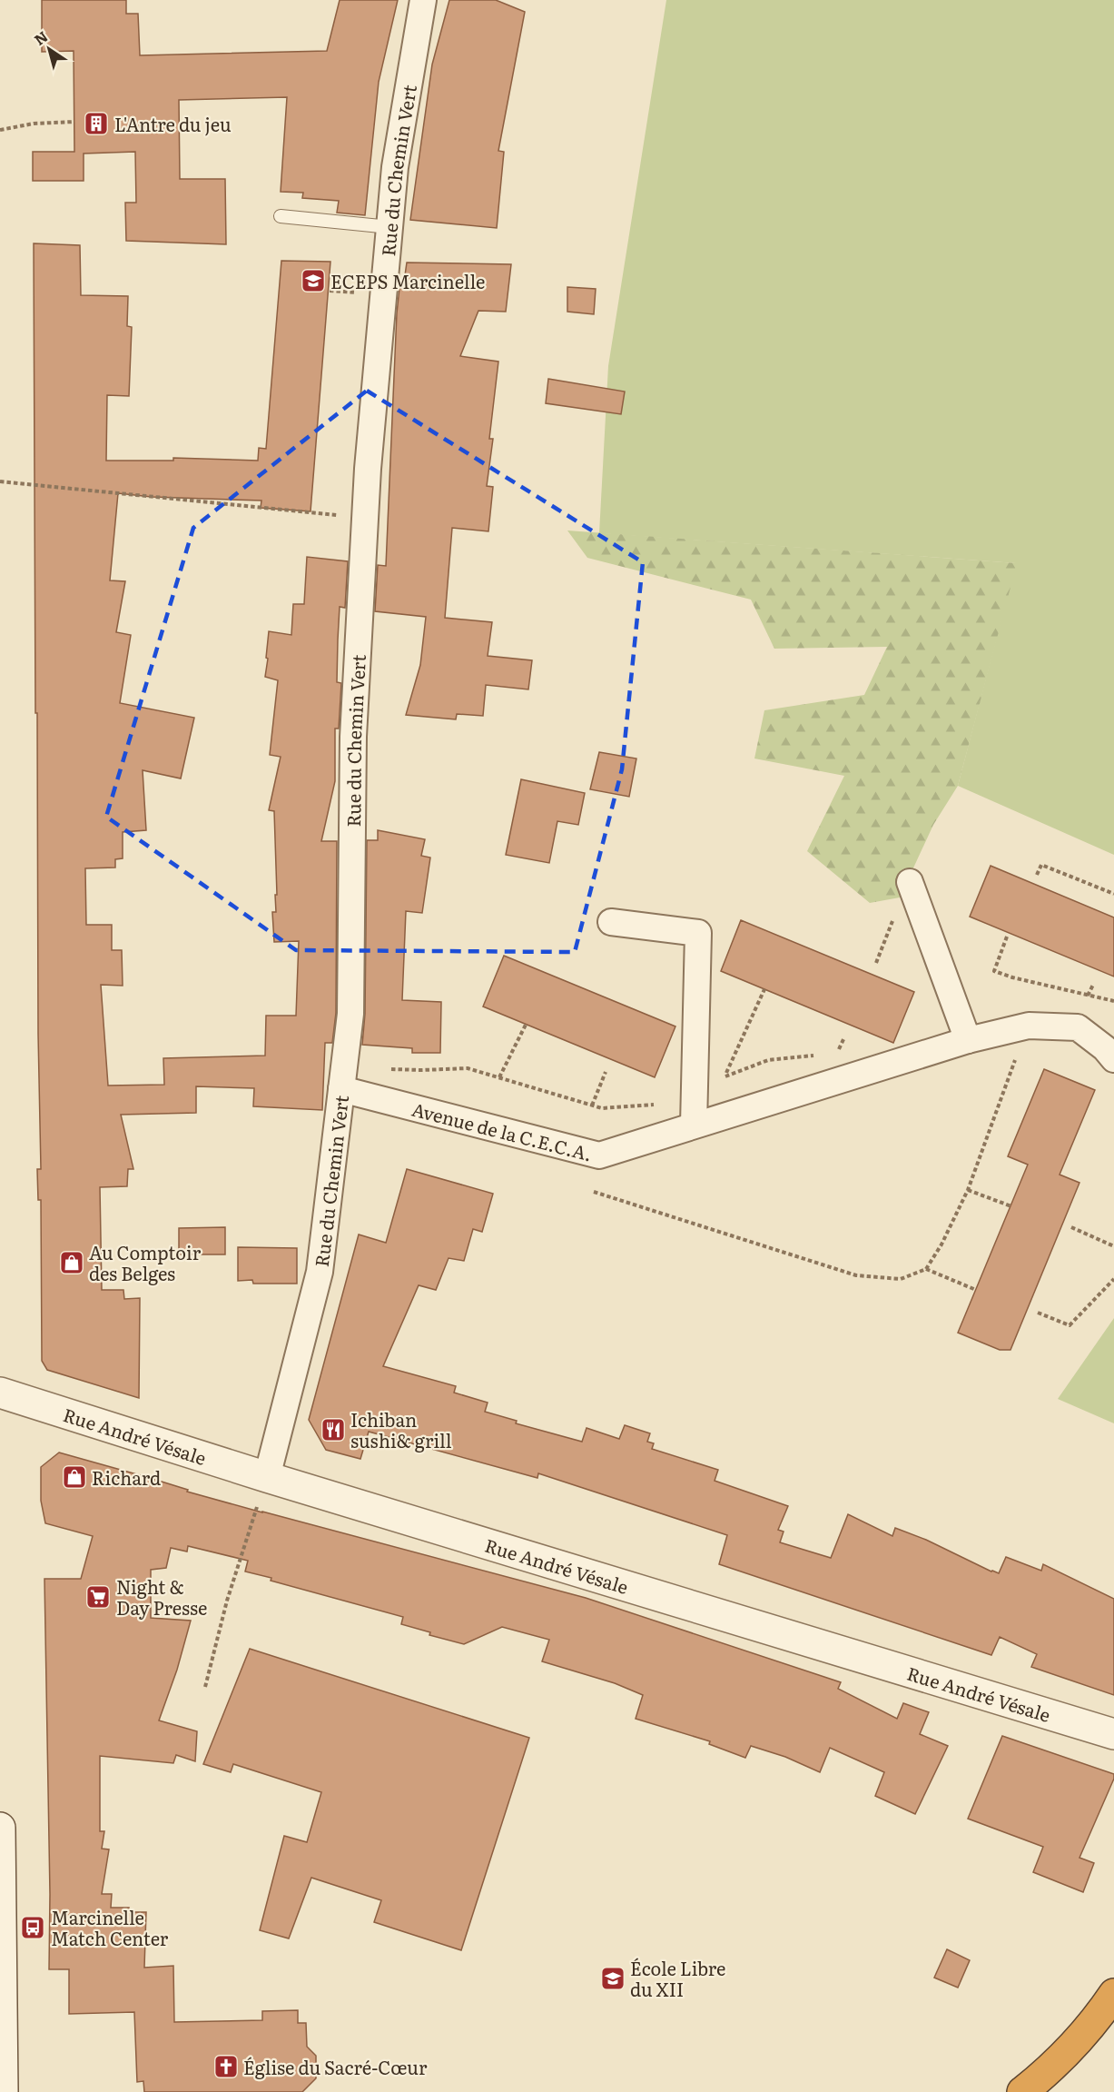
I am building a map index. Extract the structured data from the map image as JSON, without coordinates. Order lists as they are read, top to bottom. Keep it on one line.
{"streets":{"street":["Rue du Chemin Vert","Avenue de la C.E.C.A.","Rue André Vésale"]},"crossings":[["Rue du Chemin Vert","Avenue de la C.E.C.A."],["Rue du Chemin Vert","Rue André Vésale"]],"places":{"building":["L'Antre du jeu"],"school or university":["ECEPS Marcinelle","École Libre du XII"],"shop":["Au Comptoir des Belges","Richard"],"restaurant":["Ichiban sushi& grill"],"supermarket":["Night & Day Presse"],"bus stop":["Marcinelle Match Center"],"church":["Église du Sacré-Cœur"]},"north":"top left"}
